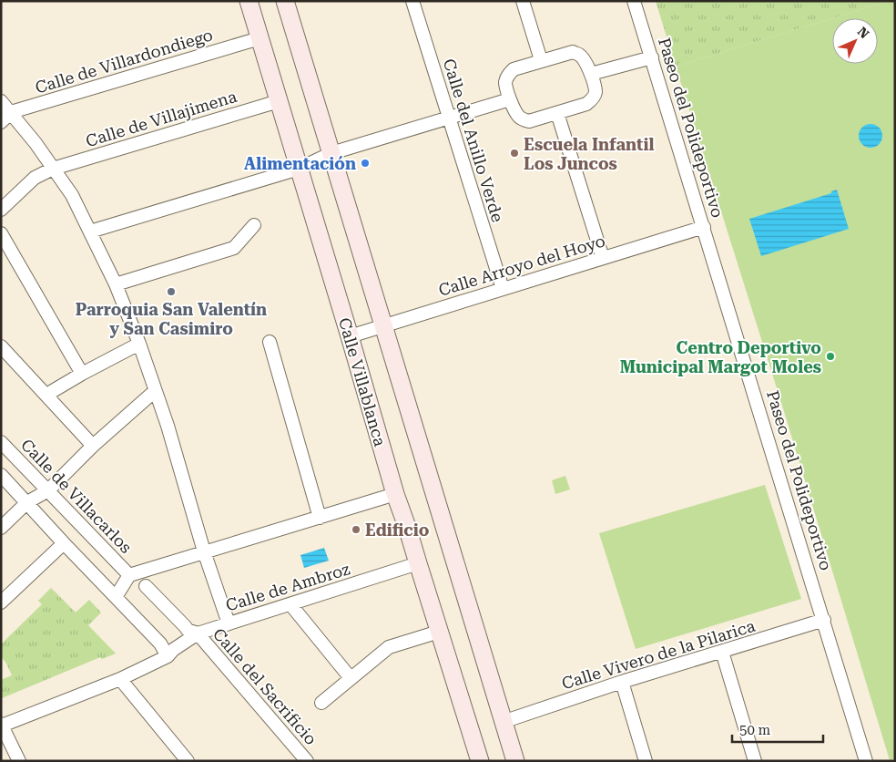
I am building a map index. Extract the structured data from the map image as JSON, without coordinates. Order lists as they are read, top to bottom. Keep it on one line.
{"streets":{"main road":["Calle Villablanca"],"street":["Calle de Villardondiego","Calle de Villajimena","Paseo del Polideportivo","Calle del Anillo Verde","Calle Arroyo del Hoyo","Calle de Villacarlos","Calle de Ambroz","Calle Vivero de la Pilarica","Calle del Sacrificio"]},"crossings":[["Calle de Villardondiego","Calle Villablanca"],["Calle de Villajimena","Calle Villablanca"],["Paseo del Polideportivo","Calle Arroyo del Hoyo"],["Paseo del Polideportivo","Calle Vivero de la Pilarica"],["Calle del Anillo Verde","Calle Arroyo del Hoyo"],["Calle Arroyo del Hoyo","Calle Villablanca"],["Calle Villablanca","Calle de Ambroz"],["Calle de Ambroz","Calle del Sacrificio"]],"places":["Escuela Infantil Los Juncos","Alimentación","Parroquia San Valentín y San Casimiro","Centro Deportivo Municipal Margot Moles","Edificio"],"scale_bar":"50 m","north":"top right"}
